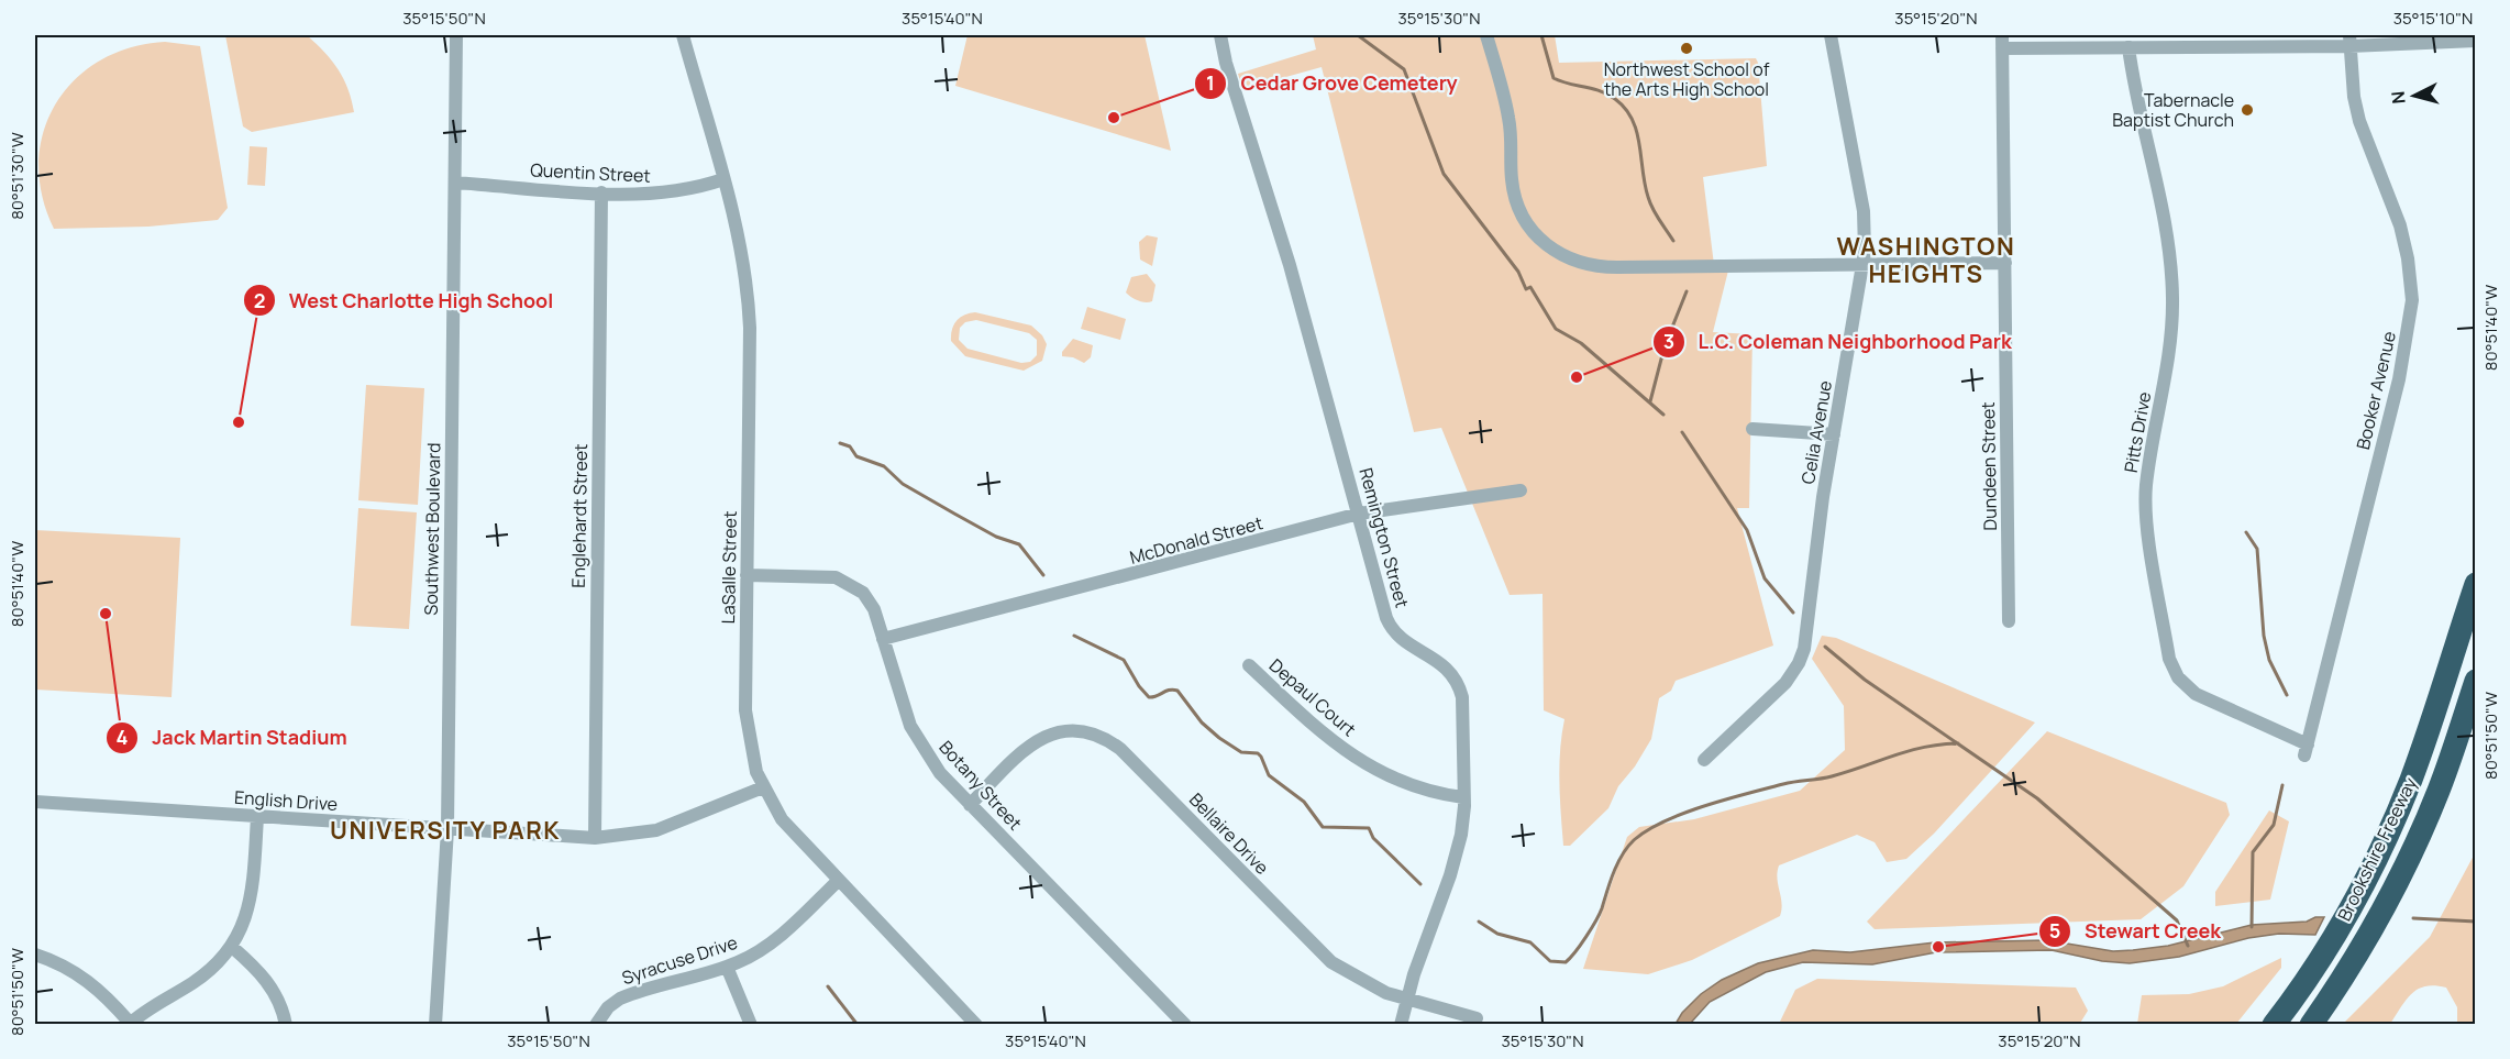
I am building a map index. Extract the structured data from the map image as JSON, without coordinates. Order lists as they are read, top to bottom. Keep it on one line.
{"streets":{"highway":["Brookshire Freeway"],"street":["Quentin Street","Booker Avenue","Celia Avenue","Pitts Drive","Dundeen Street","Englehardt Street","Southwest Boulevard","Remington Street","McDonald Street","LaSalle Street","Depaul Court","Botany Street","English Drive","Bellaire Drive","Syracuse Drive"]},"crossings":[["Quentin Street","Englehardt Street"],["Quentin Street","Southwest Boulevard"],["Quentin Street","LaSalle Street"],["Booker Avenue","Pitts Drive"],["Englehardt Street","English Drive"],["Southwest Boulevard","English Drive"],["Remington Street","McDonald Street"],["Remington Street","Depaul Court"],["Remington Street","Bellaire Drive"],["McDonald Street","Botany Street"],["LaSalle Street","Botany Street"],["LaSalle Street","English Drive"],["LaSalle Street","Syracuse Drive"],["Botany Street","Bellaire Drive"]],"districts":["WASHINGTON HEIGHTS","UNIVERSITY PARK"],"places":["Northwest School of the Arts High School","Tabernacle Baptist Church","Cedar Grove Cemetery","L.C. Coleman Neighborhood Park","West Charlotte High School","Jack Martin Stadium","Stewart Creek"],"north":"left","coordinates":["35°15'50\"N","35°15'40\"N","35°15'30\"N","35°15'20\"N","35°15'10\"N","80°51'30\"W","80°51'40\"W","80°51'50\"W"]}
